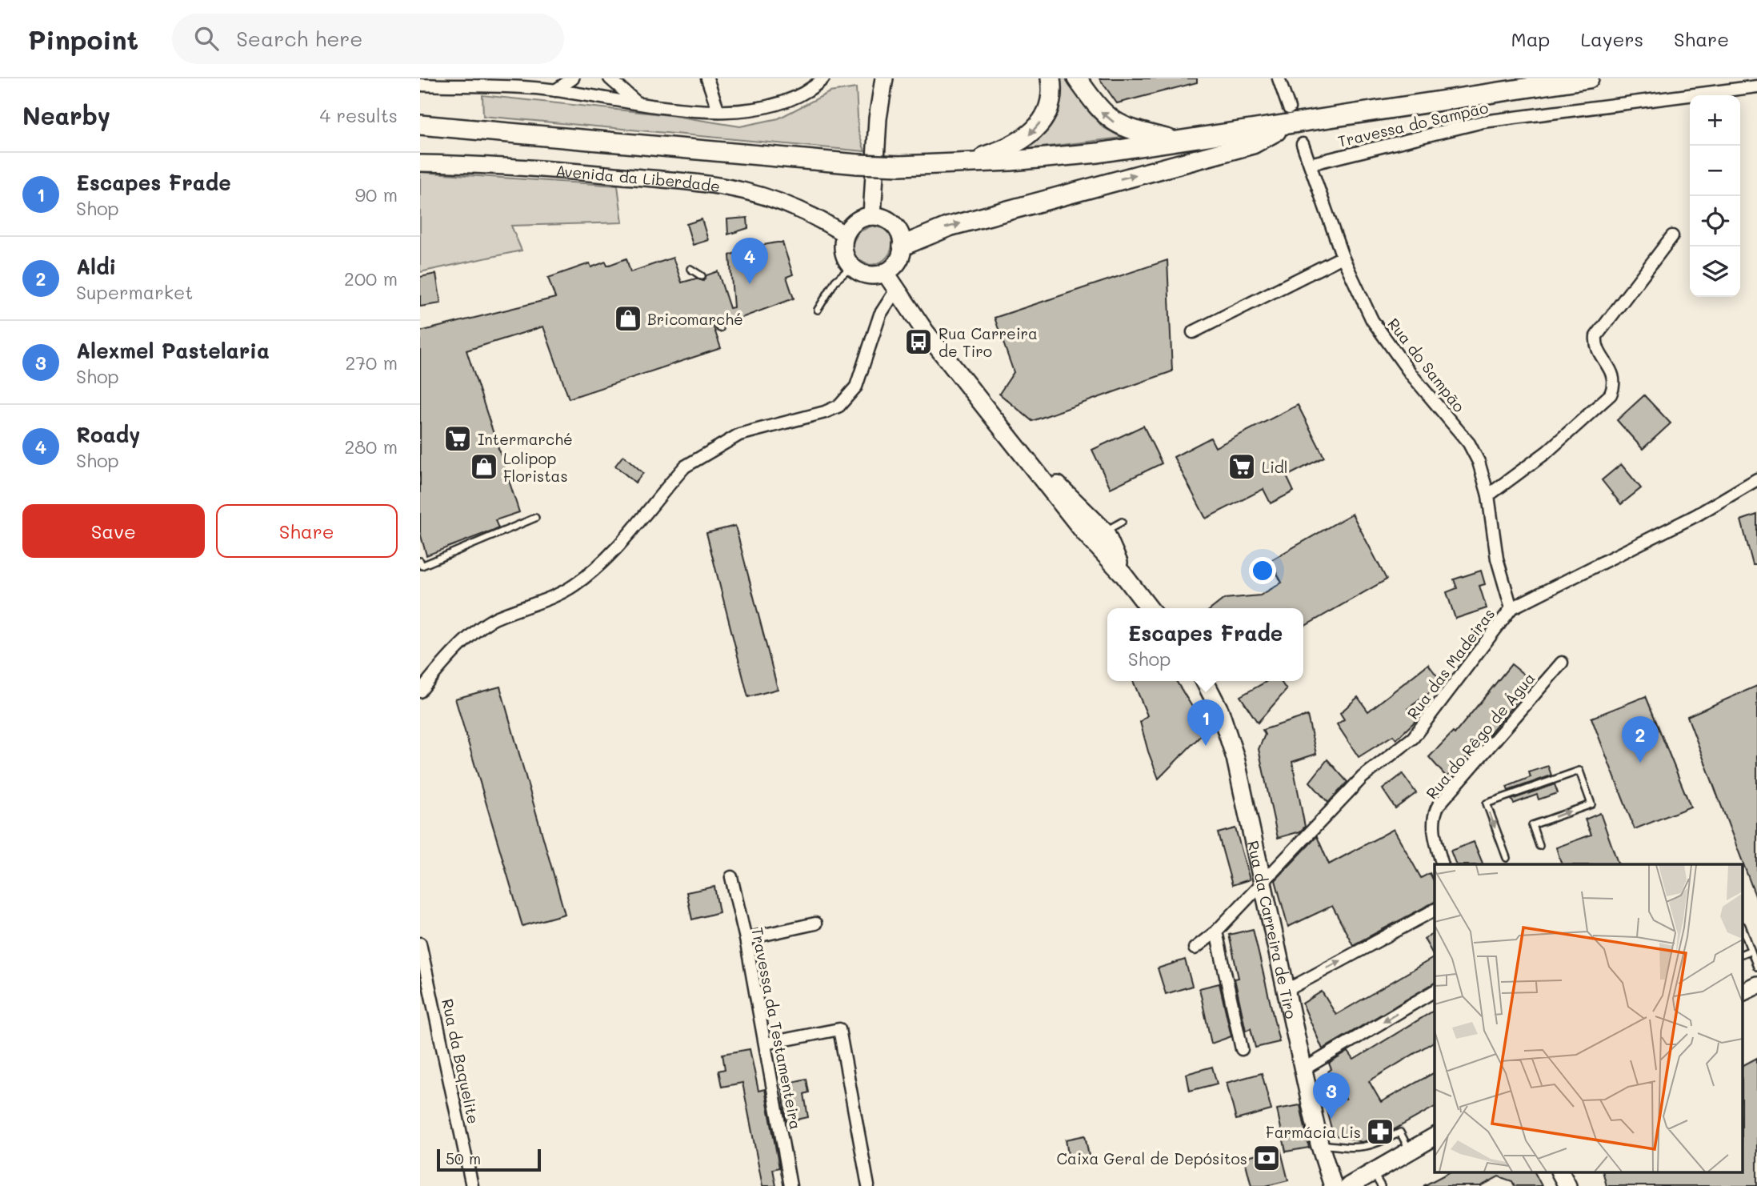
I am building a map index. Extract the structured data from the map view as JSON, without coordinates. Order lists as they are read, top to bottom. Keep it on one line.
{"streets":{"main road":["Rua da Carreira de Tiro"],"street":["Travessa do Sampão","Avenida da Liberdade","Rua do Sampão","Rua das Madeiras","Rua do Rêgo de Água","Travessa da Testamenteira","Rua da Baquelite"]},"crossings":[["Travessa do Sampão","Rua do Sampão"],["Rua do Sampão","Rua das Madeiras"],["Rua das Madeiras","Rua da Carreira de Tiro"]],"places":{"shop":["Bricomarché","Lolipop Floristas"],"bus stop":["Rua Carreira de Tiro"],"supermarket":["Intermarché","Lidl"],"pharmacy":["Farmácia Lis"],"bank":["Caixa Geral de Depósitos"]},"scale_bar":"50 m","page":{"header":"Pinpoint","search":"Search here","nav":["Map","Layers","Share"],"heading":["Nearby","4 results"],"map_buttons":["+","−"],"list":[{"mark":"1","name":"Escapes Frade","note":"Shop","value":"90 m"},{"mark":"2","name":"Aldi","note":"Supermarket","value":"200 m"},{"mark":"3","name":"Alexmel Pastelaria","note":"Shop","value":"270 m"},{"mark":"4","name":"Roady","note":"Shop","value":"280 m"}],"pins":["4","1","2","3"],"buttons":["Save","Share"],"popup":["Escapes Frade","Shop"],"scale":"50 m"}}
